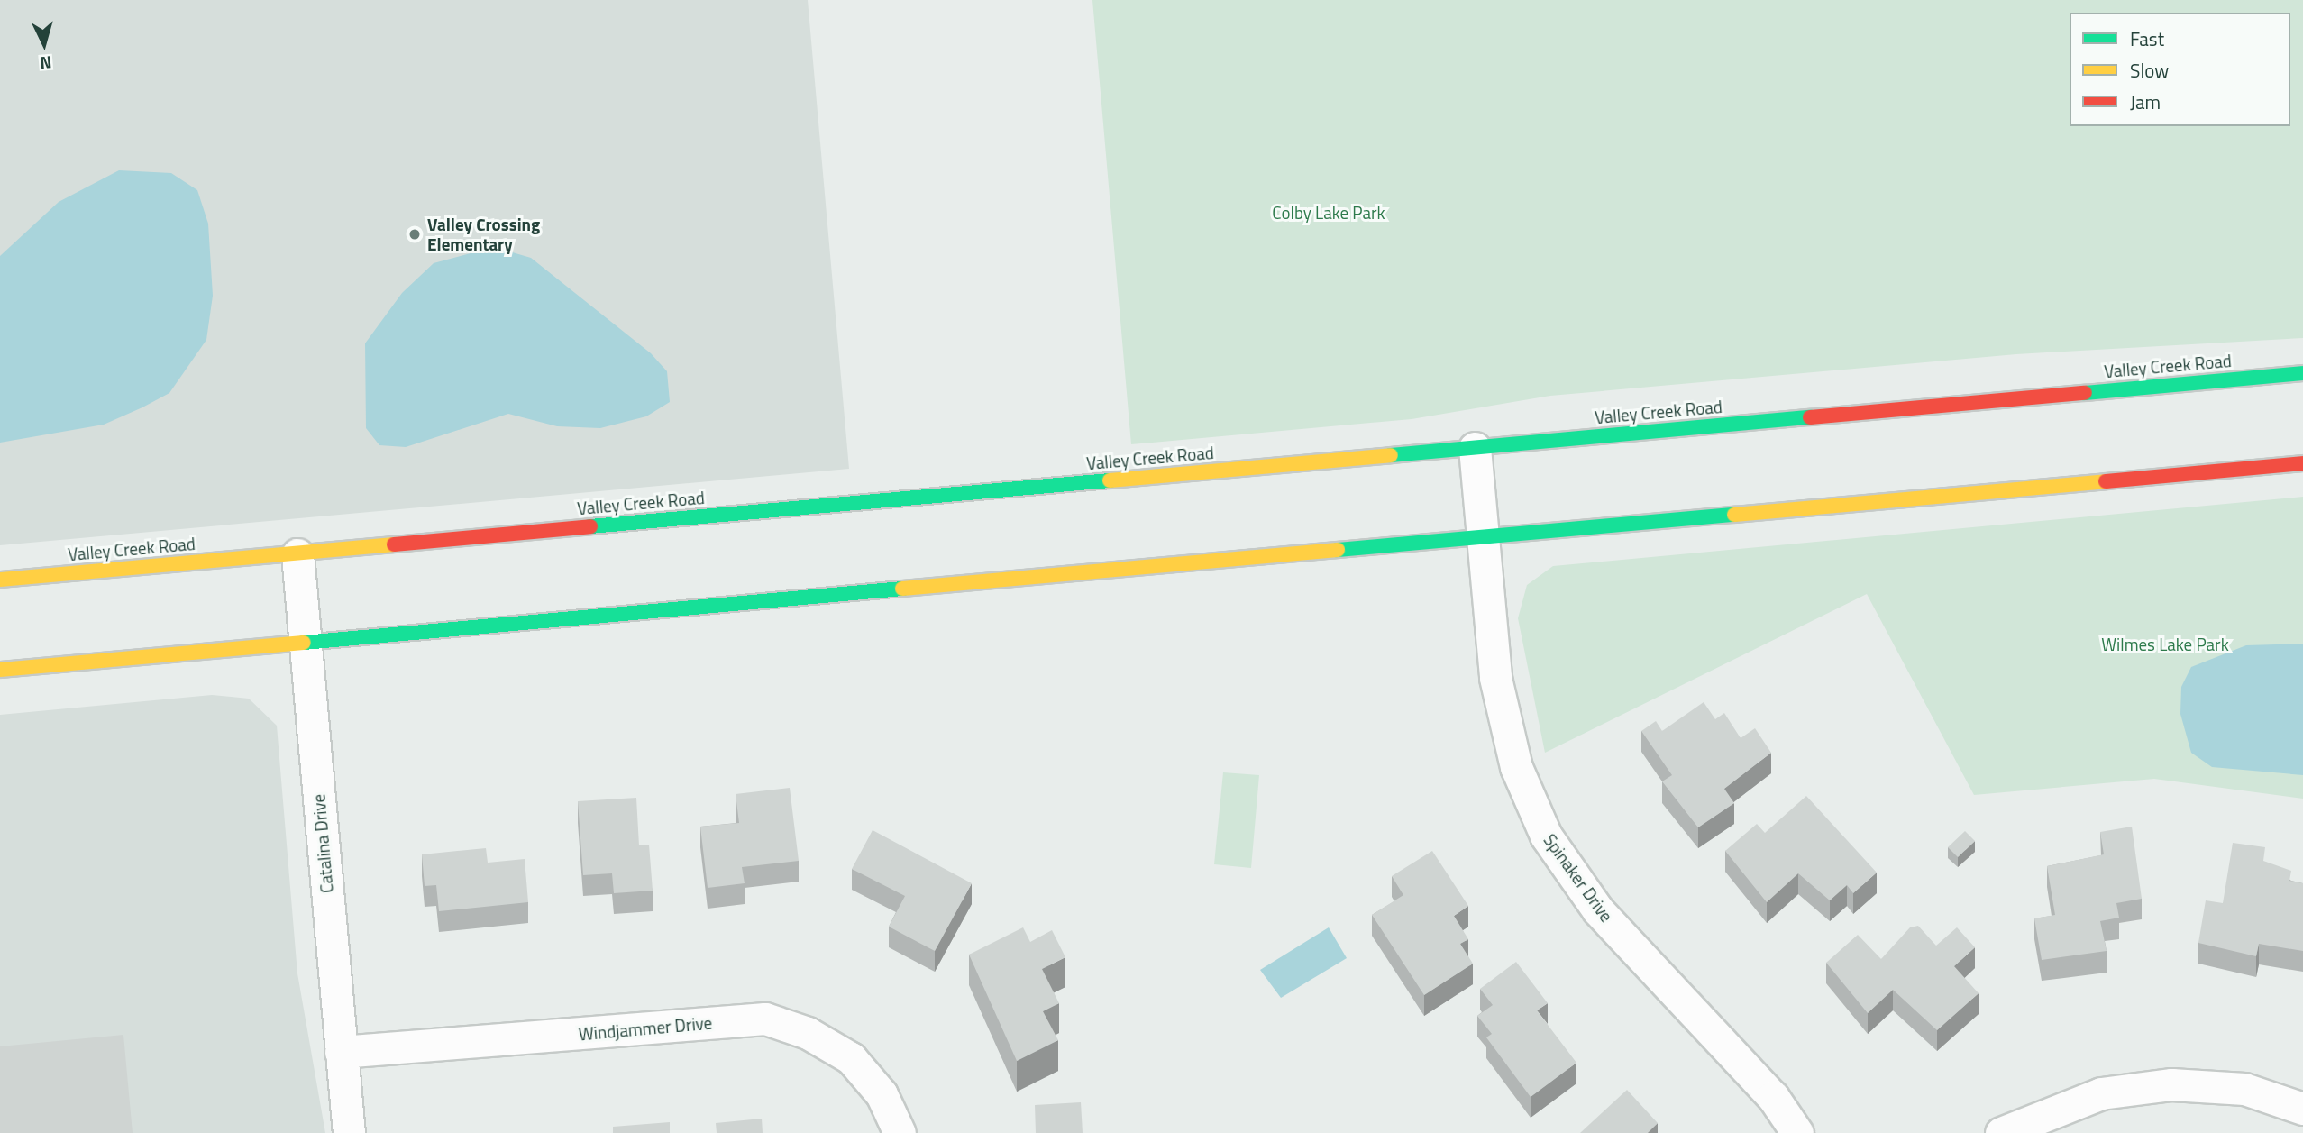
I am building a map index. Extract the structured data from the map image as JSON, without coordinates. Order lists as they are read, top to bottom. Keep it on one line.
{"streets":{"main road":["Valley Creek Road"],"street":["Catalina Drive","Spinaker Drive","Windjammer Drive"]},"crossings":[["Valley Creek Road","Catalina Drive"],["Valley Creek Road","Spinaker Drive"],["Catalina Drive","Windjammer Drive"]],"parks":["Colby Lake Park","Wilmes Lake Park"],"places":["Valley Crossing Elementary"],"legend":["Fast","Slow","Jam"],"north":"bottom"}
